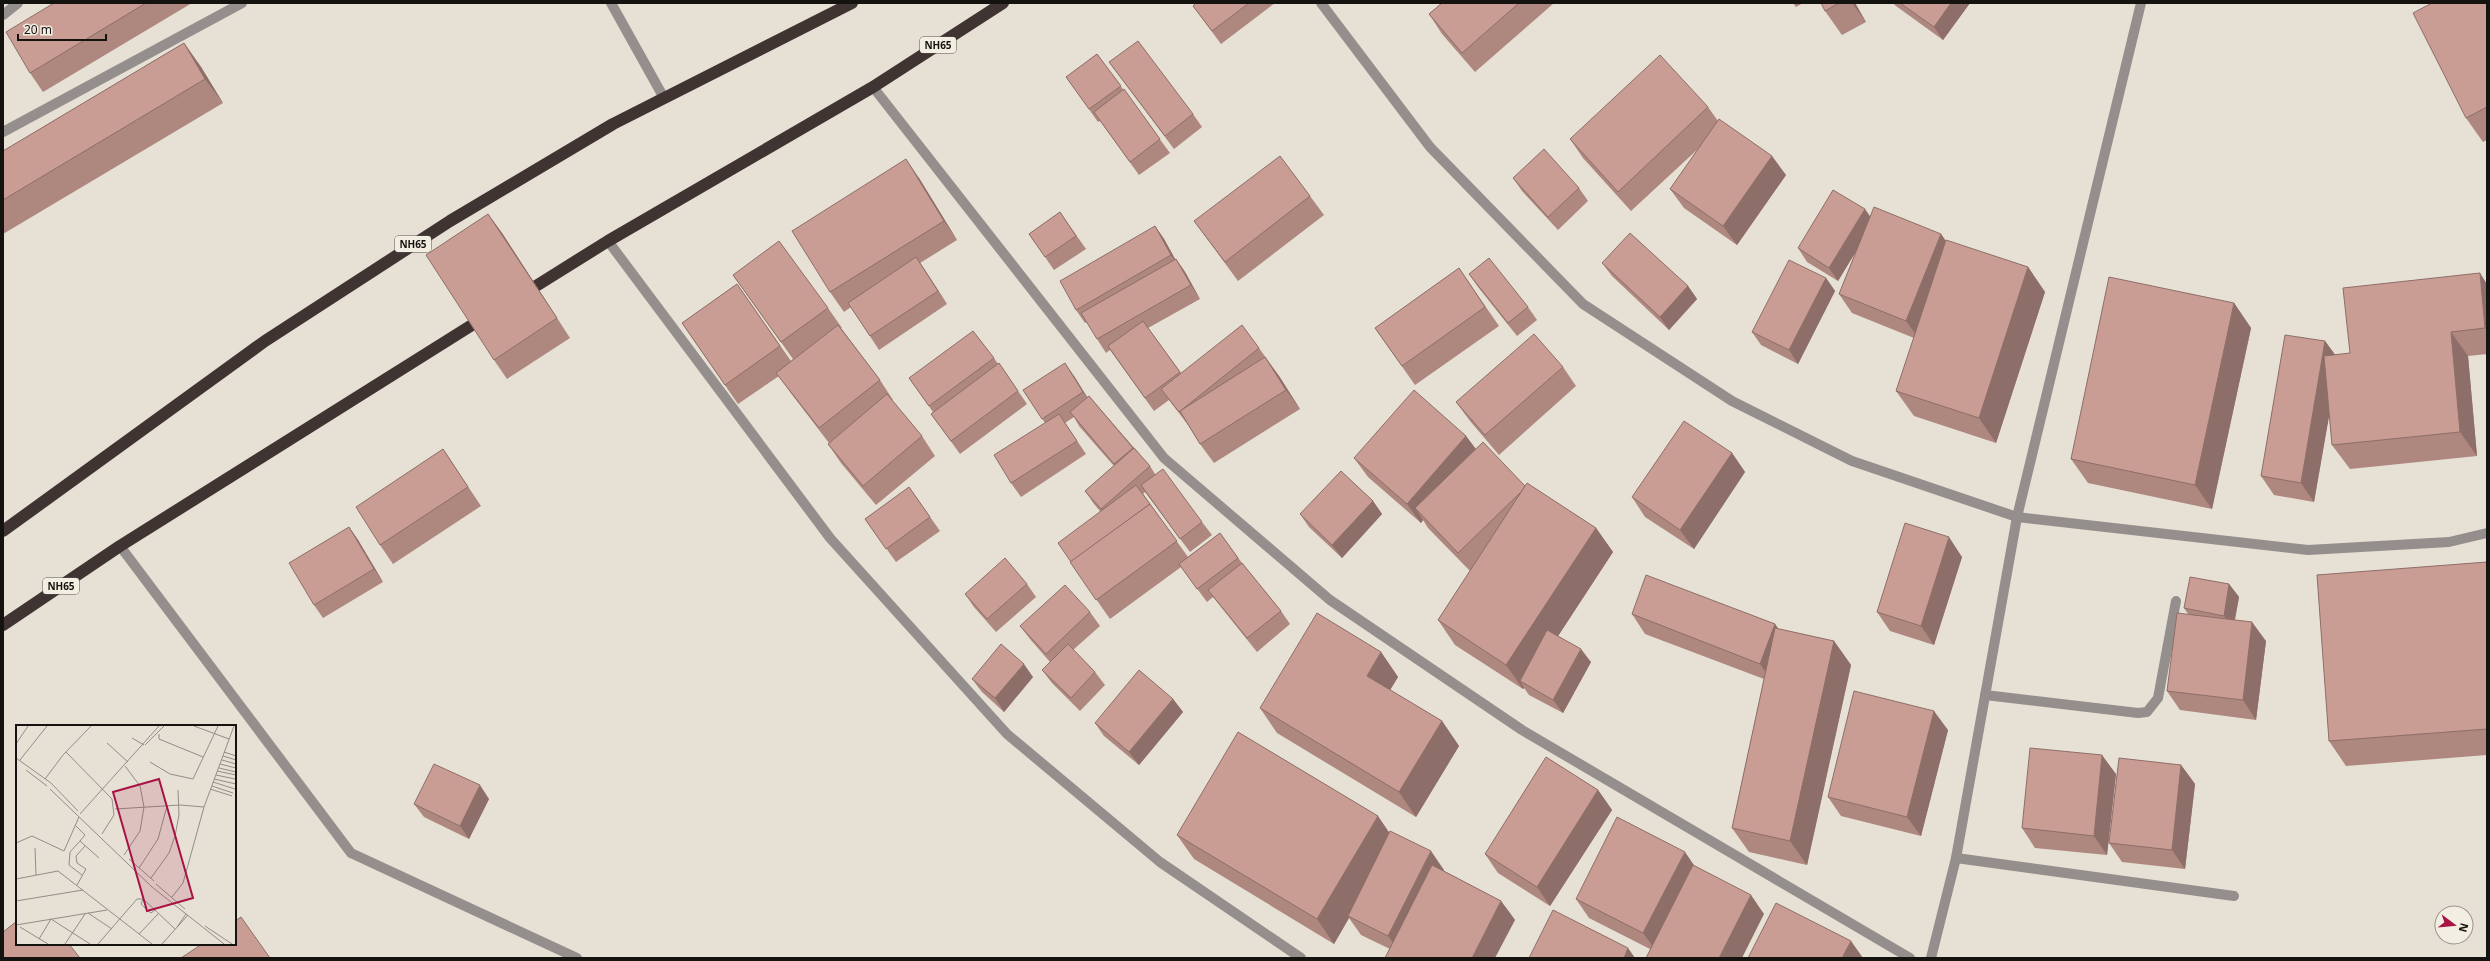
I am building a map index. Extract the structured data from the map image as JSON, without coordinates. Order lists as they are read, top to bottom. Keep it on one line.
{"streets":{"highway":["NH65"]},"scale_bar":"20 m","north":"right"}
